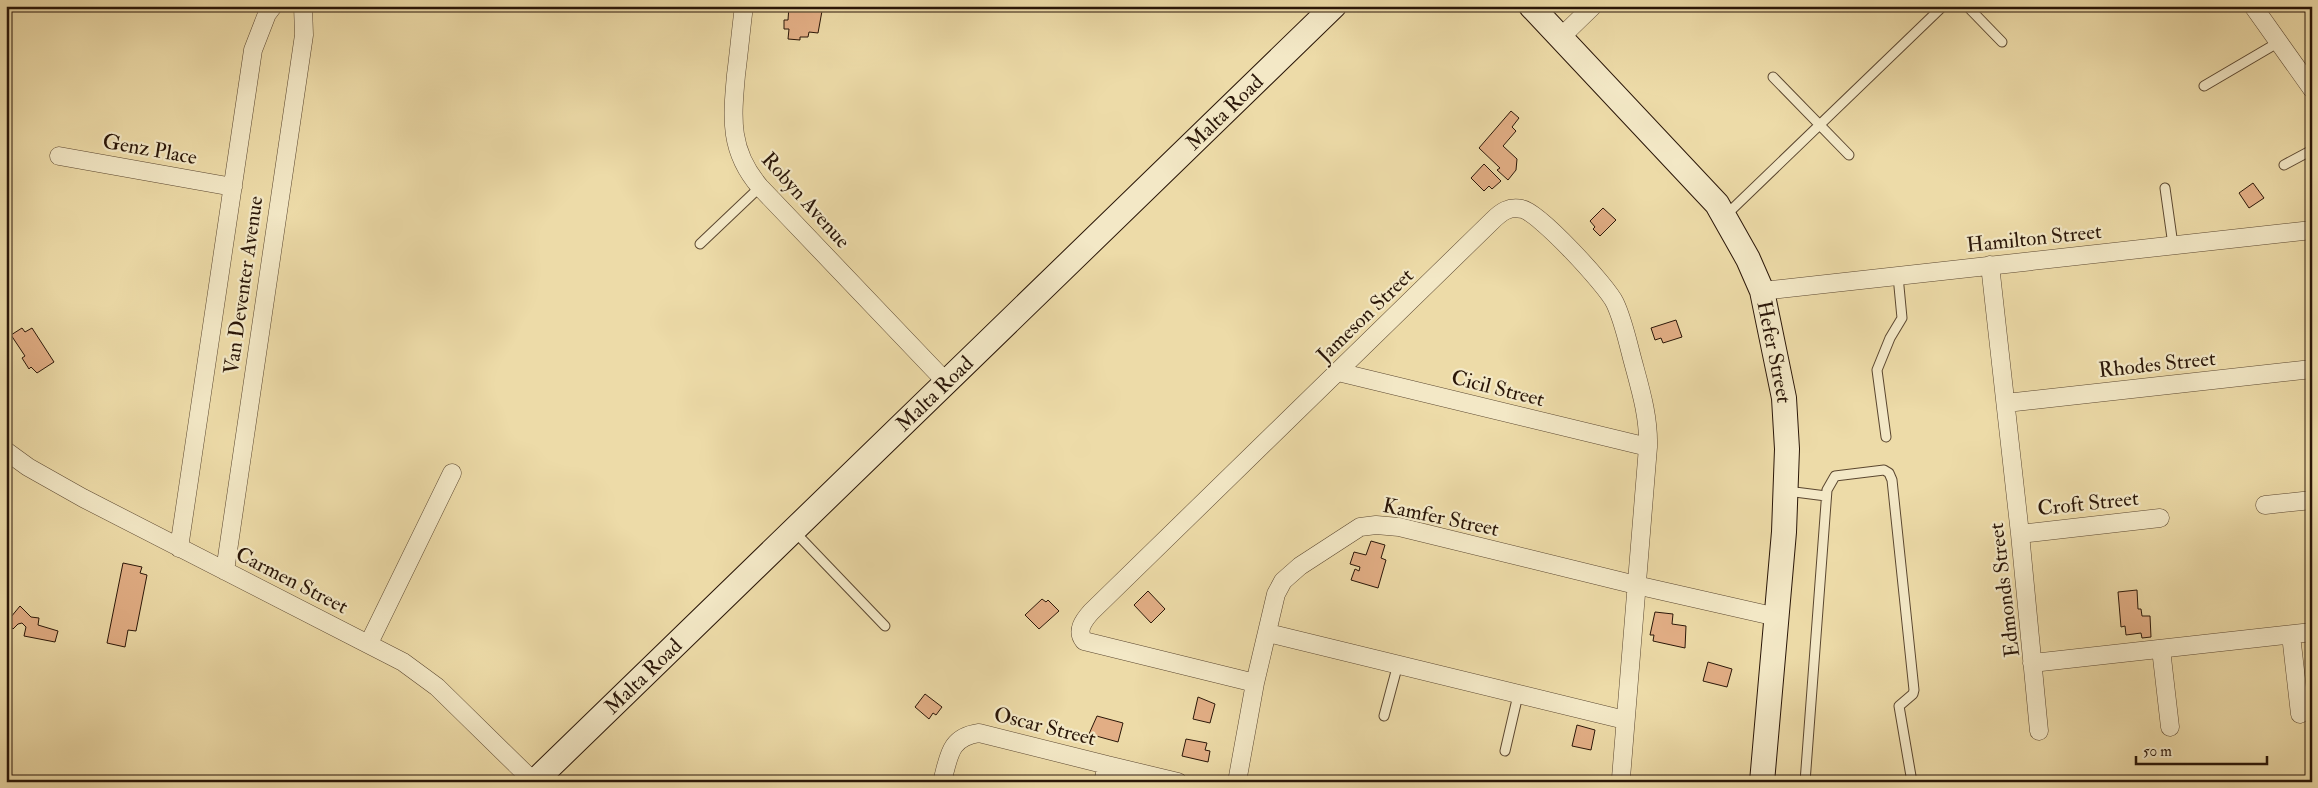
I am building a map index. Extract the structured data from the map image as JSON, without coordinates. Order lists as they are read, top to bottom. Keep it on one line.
{"streets":{"street":["Malta Road","Genz Place","Robyn Avenue","Hamilton Street","Van Deventer Avenue","Jameson Street","Hefer Street","Rhodes Street","Cicil Street","Croft Street","Kamfer Street","Carmen Street","Edmonds Street","Oscar Street"]},"crossings":[["Malta Road","Robyn Avenue"],["Malta Road","Carmen Street"],["Genz Place","Van Deventer Avenue"],["Hamilton Street","Hefer Street"],["Hamilton Street","Edmonds Street"],["Van Deventer Avenue","Carmen Street"],["Jameson Street","Cicil Street"],["Jameson Street","Kamfer Street"],["Hefer Street","Kamfer Street"],["Rhodes Street","Edmonds Street"],["Croft Street","Edmonds Street"]],"scale_bar":"50 m"}
